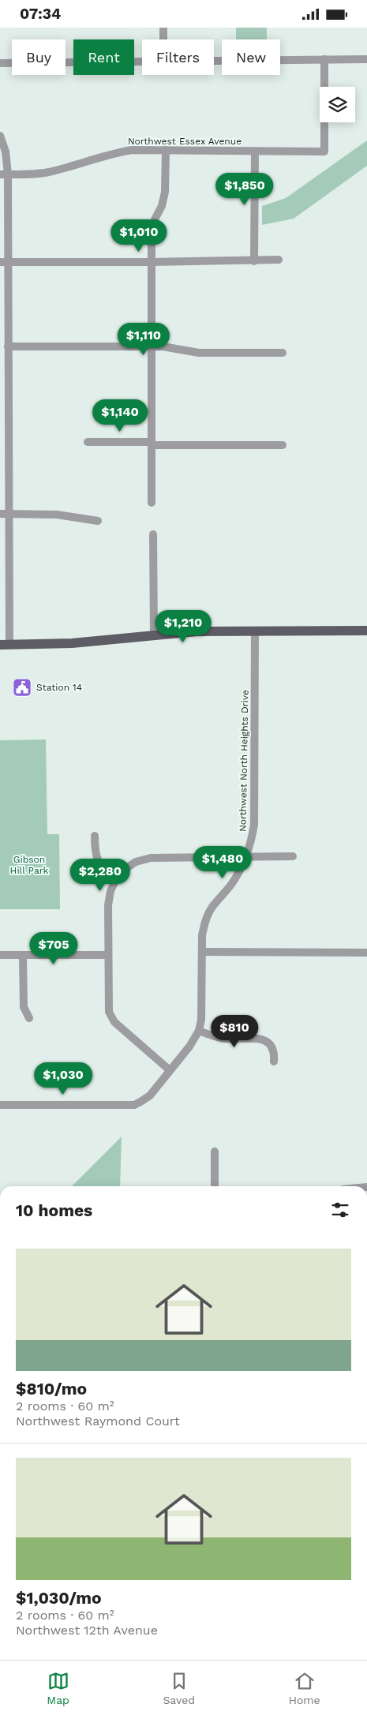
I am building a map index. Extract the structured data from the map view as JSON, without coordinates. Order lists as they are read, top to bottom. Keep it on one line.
{"streets":{"street":["Northwest Essex Avenue","Northwest North Heights Drive"]},"parks":["Gibson Hill Park"],"places":{"public building":["Station 14"]},"page":{"status":"07:34","chip":["Buy","Rent","Filters","New"],"price":["$1,850","$1,010","$1,110","$1,140","$1,210","$1,480","$2,280","$705","$810","$1,030"],"heading":"10 homes","list":[{"name":"$810/mo","note":"2 rooms · 60 m² · Northwest Raymond Court"},{"name":"$1,030/mo","note":"2 rooms · 60 m² · Northwest 12th Avenue"}],"tabs":["Map","Saved","Home"]}}
